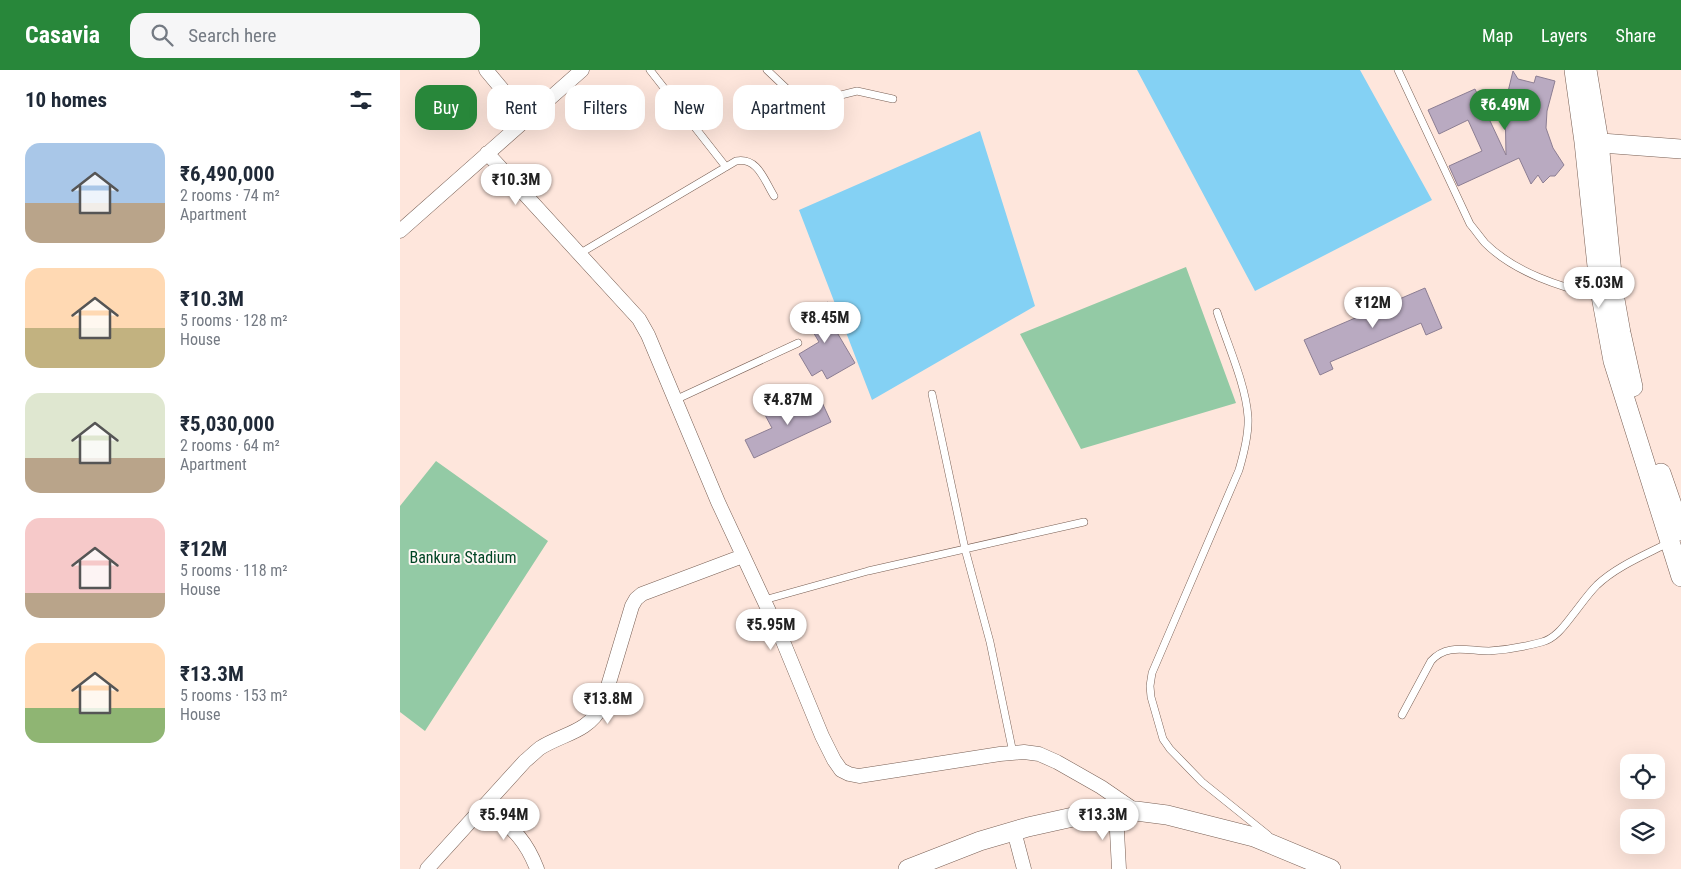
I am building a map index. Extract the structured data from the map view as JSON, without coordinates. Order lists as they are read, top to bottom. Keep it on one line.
{"parks":["Bankura Stadium"],"page":{"header":"Casavia","search":"Search here","nav":["Map","Layers","Share"],"heading":"10 homes","chip":["Buy","Rent","Filters","New","Apartment"],"price":["₹6.49M","₹10.3M","₹5.03M","₹12M","₹8.45M","₹4.87M","₹5.95M","₹13.8M","₹5.94M","₹13.3M"],"list":[{"name":"₹6,490,000","note":"2 rooms · 74 m² · Apartment"},{"name":"₹10.3M","note":"5 rooms · 128 m² · House"},{"name":"₹5,030,000","note":"2 rooms · 64 m² · Apartment"},{"name":"₹12M","note":"5 rooms · 118 m² · House"},{"name":"₹13.3M","note":"5 rooms · 153 m² · House"}]}}
